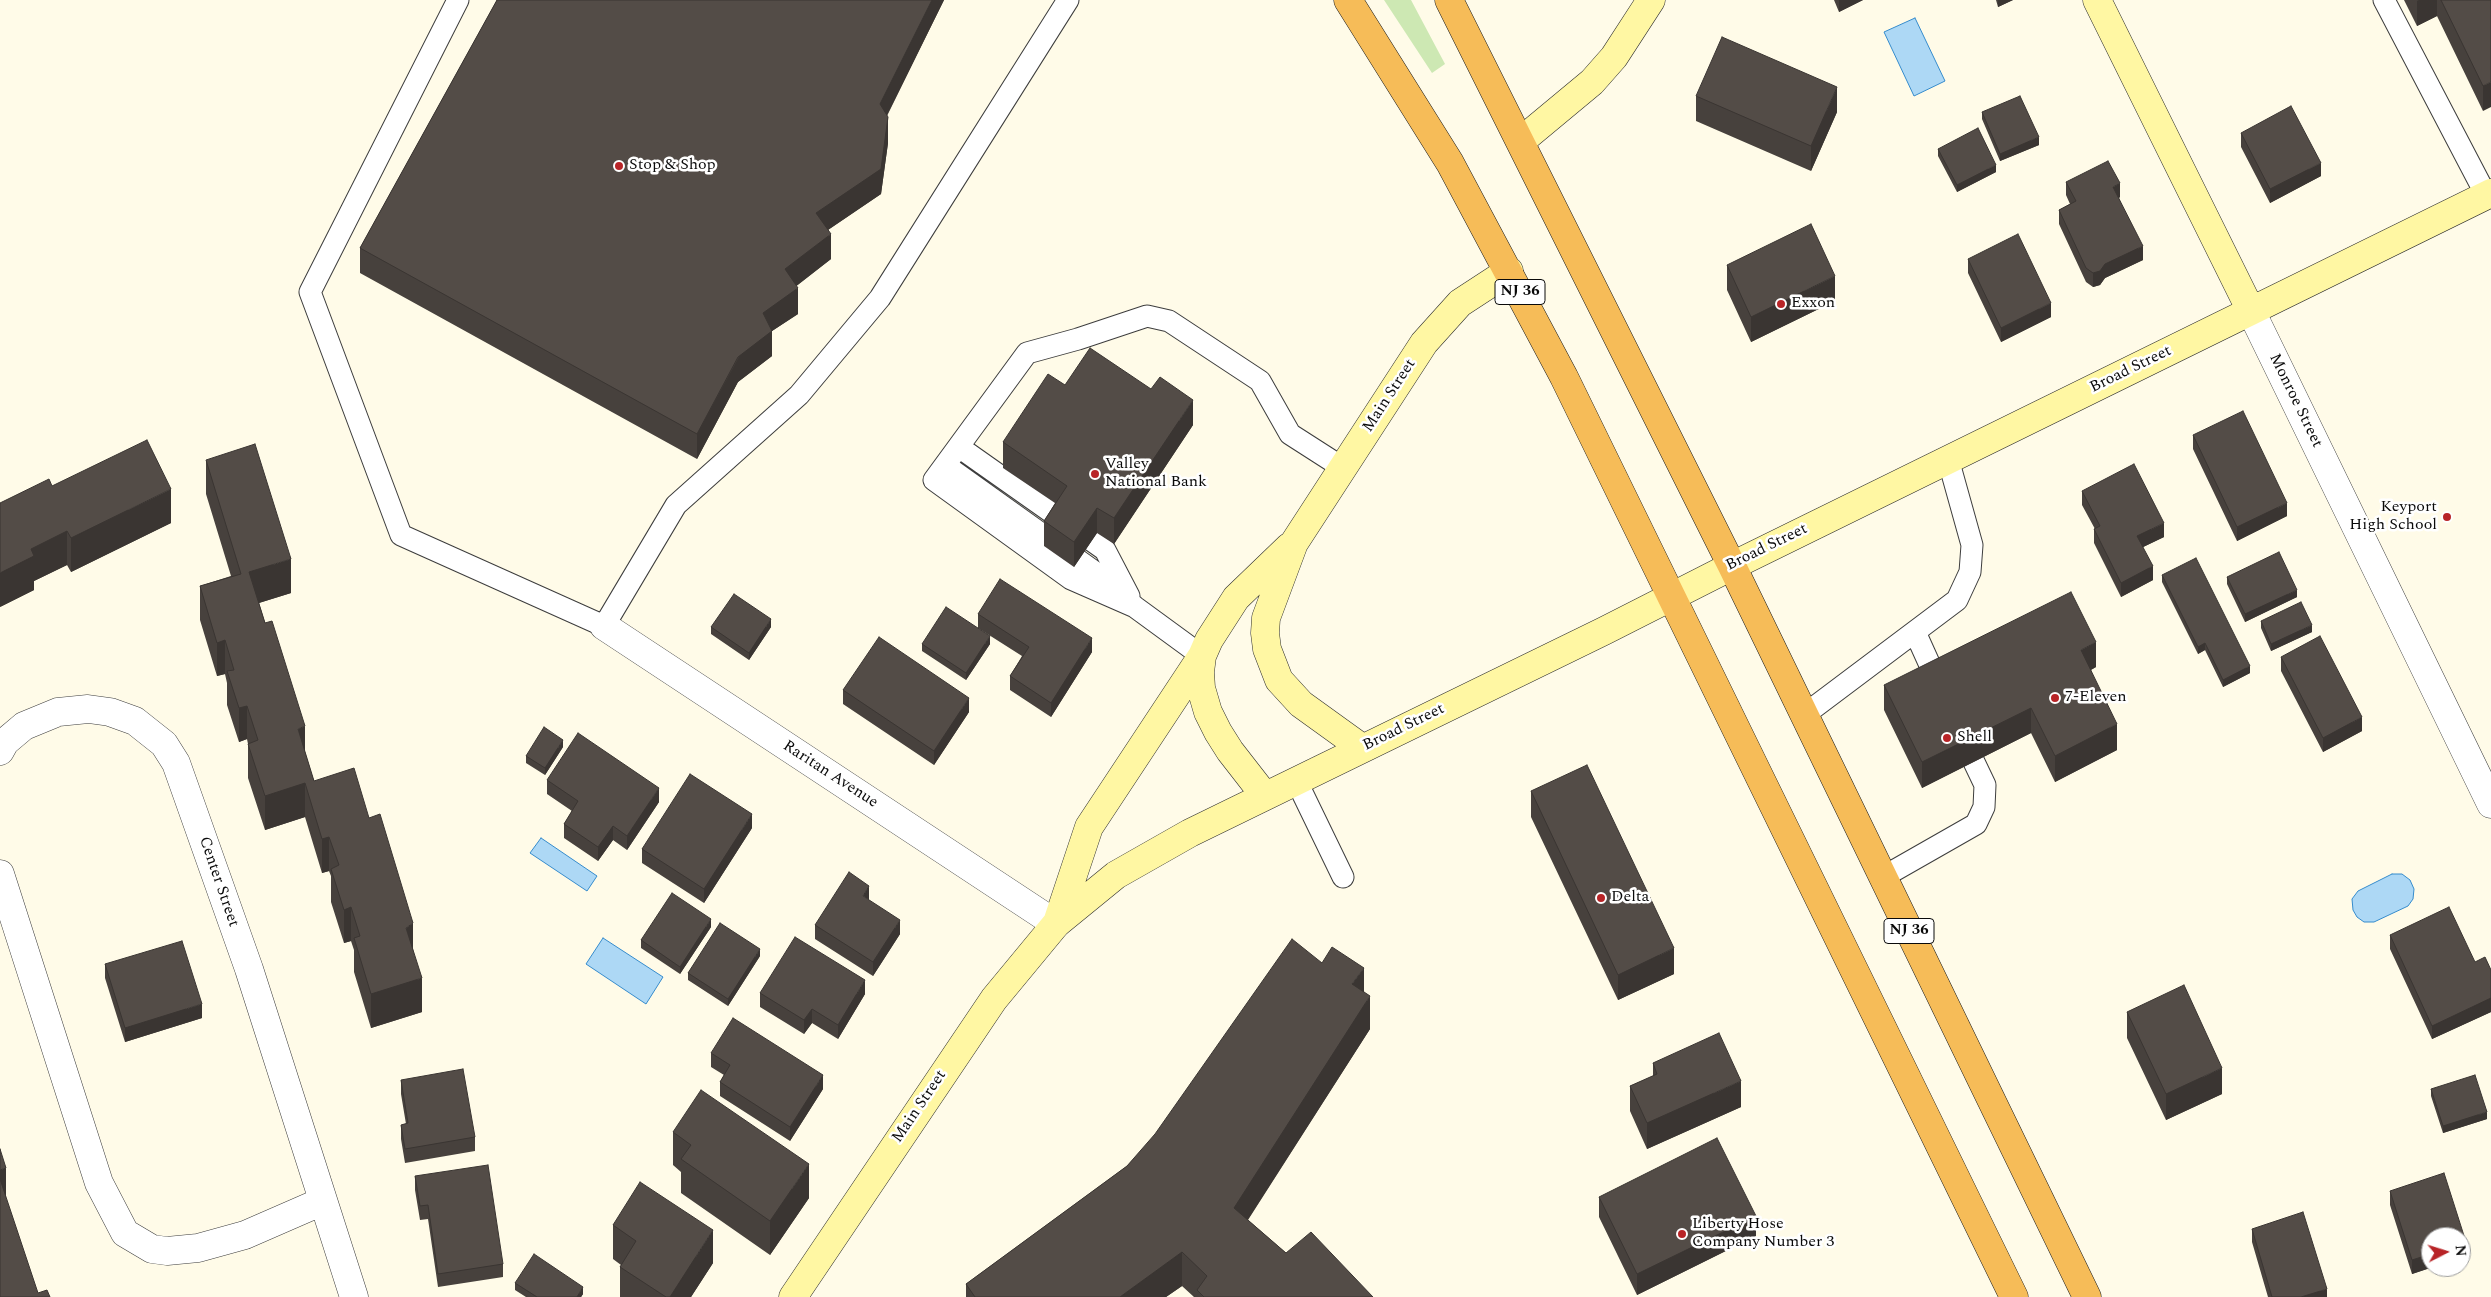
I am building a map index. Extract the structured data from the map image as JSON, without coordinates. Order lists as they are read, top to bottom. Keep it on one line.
{"streets":{"highway":["NJ 36"],"main road":["Broad Street","Main Street","Monroe Street"],"street":["Raritan Avenue","Center Street"]},"crossings":[["NJ 36","Broad Street"],["NJ 36","Main Street"],["Broad Street","Main Street"],["Broad Street","Monroe Street"],["Broad Street","Raritan Avenue"],["Main Street","Raritan Avenue"]],"places":["Stop & Shop","Exxon","Valley National Bank","Keyport High School","7-Eleven","Shell","Delta","Liberty Hose Company Number 3"],"north":"right"}
